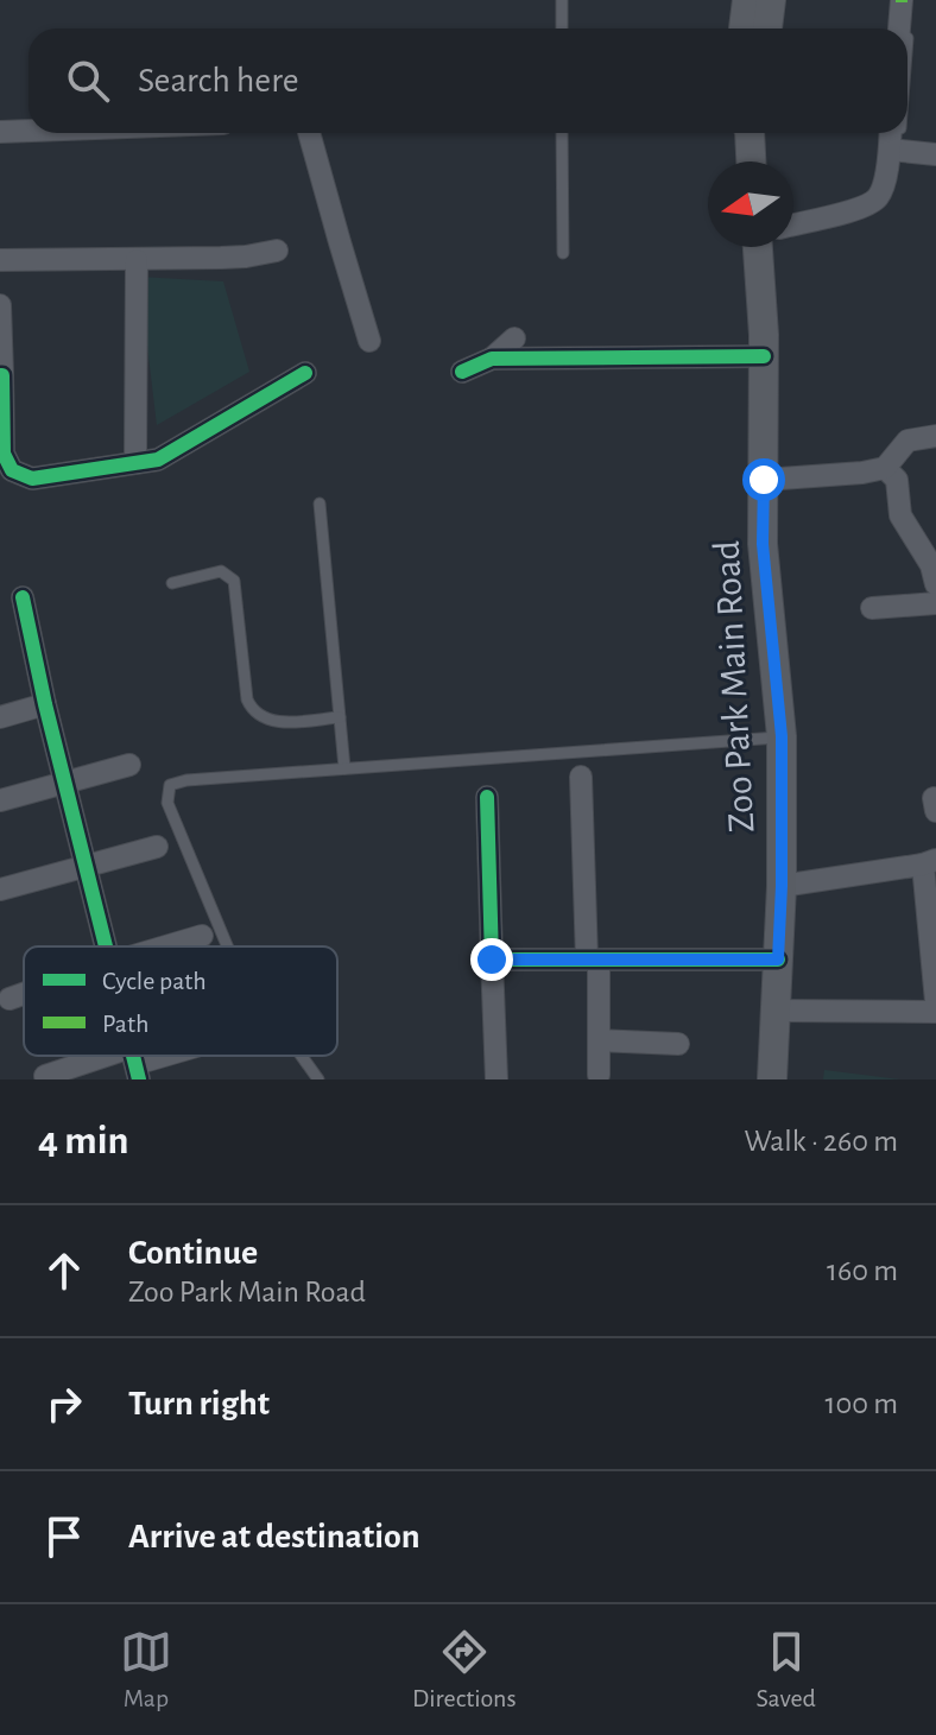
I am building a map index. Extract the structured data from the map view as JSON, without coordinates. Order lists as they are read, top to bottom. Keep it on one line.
{"streets":{"main road":["Zoo Park Main Road"]},"legend":["Cycle path","Path"],"north":"left","page":{"search":"Search here","heading":["4 min","Walk · 260 m"],"list":[["Continue","Zoo Park Main Road","160 m"],["Turn right","100 m"],"Arrive at destination"],"nav":["Map","Directions","Saved"]}}
